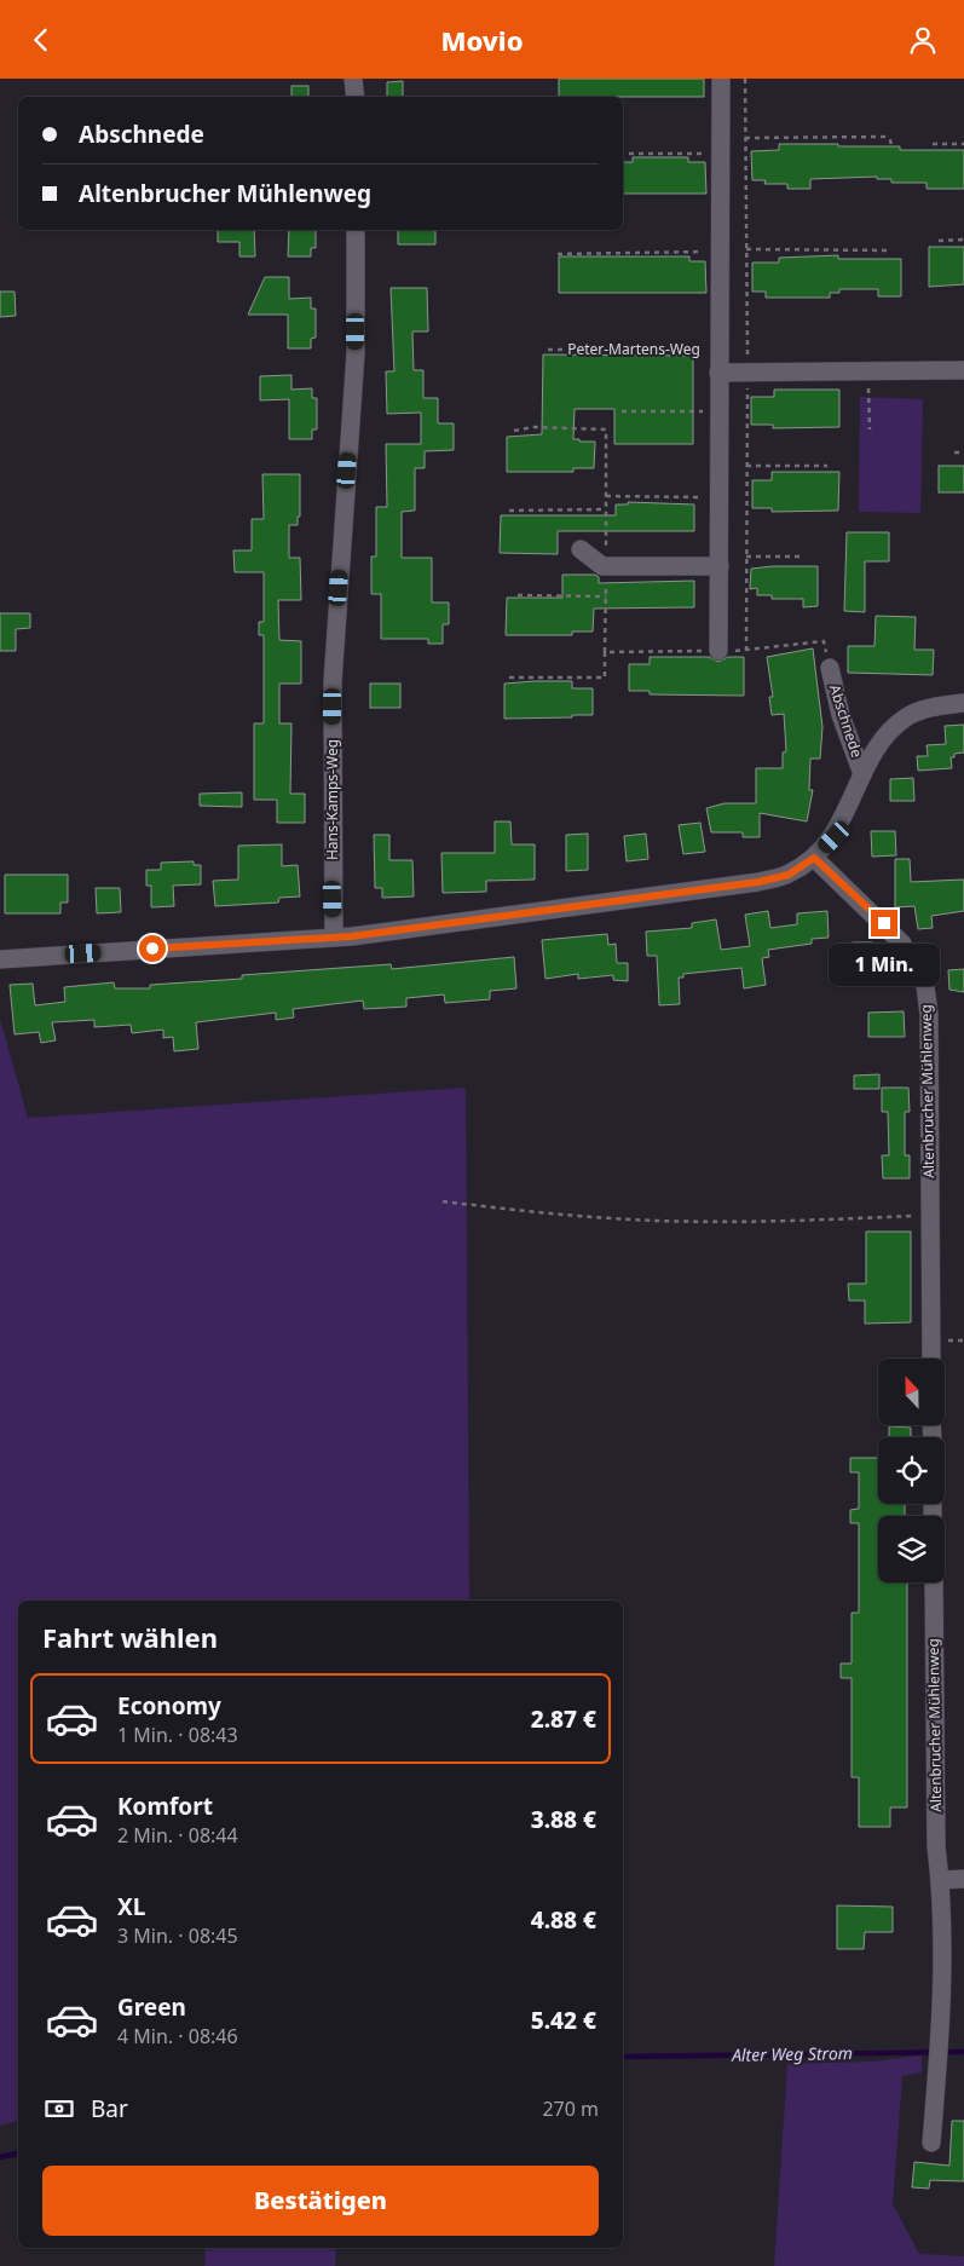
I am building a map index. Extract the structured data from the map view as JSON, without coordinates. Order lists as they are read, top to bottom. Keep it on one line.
{"streets":{"street":["Peter-Martens-Weg","Abschnede","Hans-Kamps-Weg","Altenbrucher Mühlenweg"]},"crossings":[["Abschnede","Hans-Kamps-Weg"],["Abschnede","Altenbrucher Mühlenweg"]],"water":["Alter Weg Strom"],"north":"top","page":{"header":"Movio","banner":["Abschnede","Altenbrucher Mühlenweg"],"bubble":"1 Min.","heading":"Fahrt wählen","list":[{"name":"Economy","note":"1 Min. · 08:43","value":"2.87 €"},{"name":"Komfort","note":"2 Min. · 08:44","value":"3.88 €"},{"name":"XL","note":"3 Min. · 08:45","value":"4.88 €"},{"name":"Green","note":"4 Min. · 08:46","value":"5.42 €"}],"pay":["Bar","270 m"],"buttons":"Bestätigen"}}
